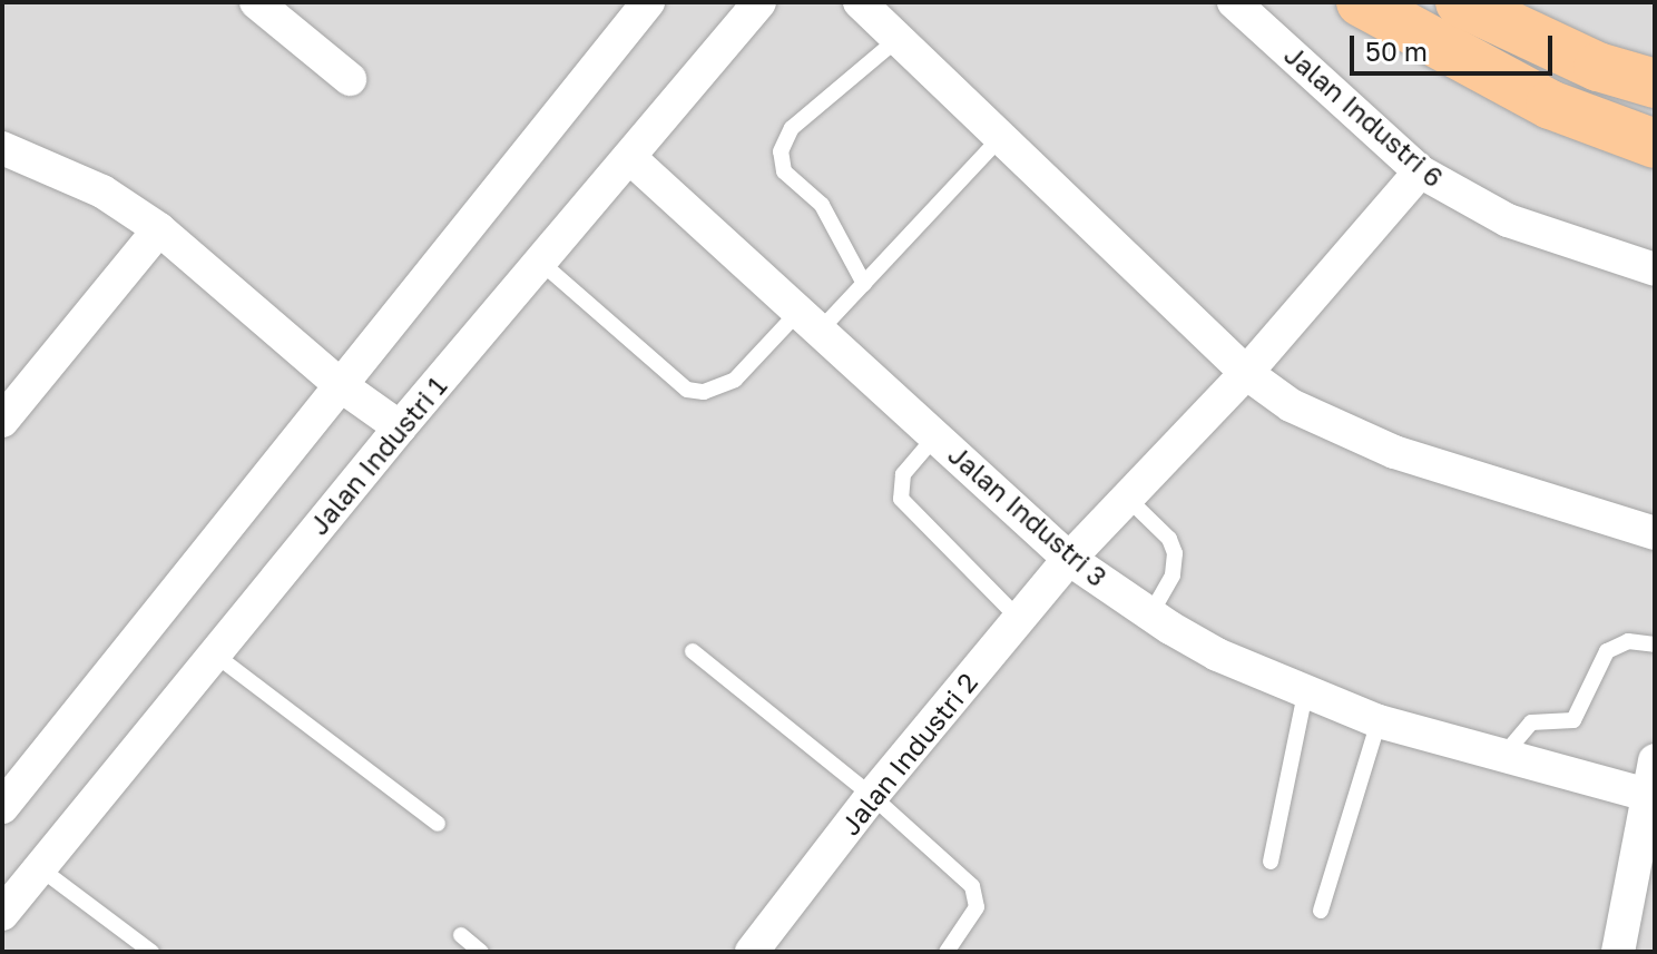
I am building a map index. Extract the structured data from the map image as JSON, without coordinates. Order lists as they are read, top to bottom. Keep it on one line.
{"streets":{"street":["Jalan Industri 6","Jalan Industri 1","Jalan Industri 3","Jalan Industri 2"]},"crossings":[["Jalan Industri 6","Jalan Industri 2"],["Jalan Industri 1","Jalan Industri 3"],["Jalan Industri 3","Jalan Industri 2"]],"scale_bar":"50 m"}
